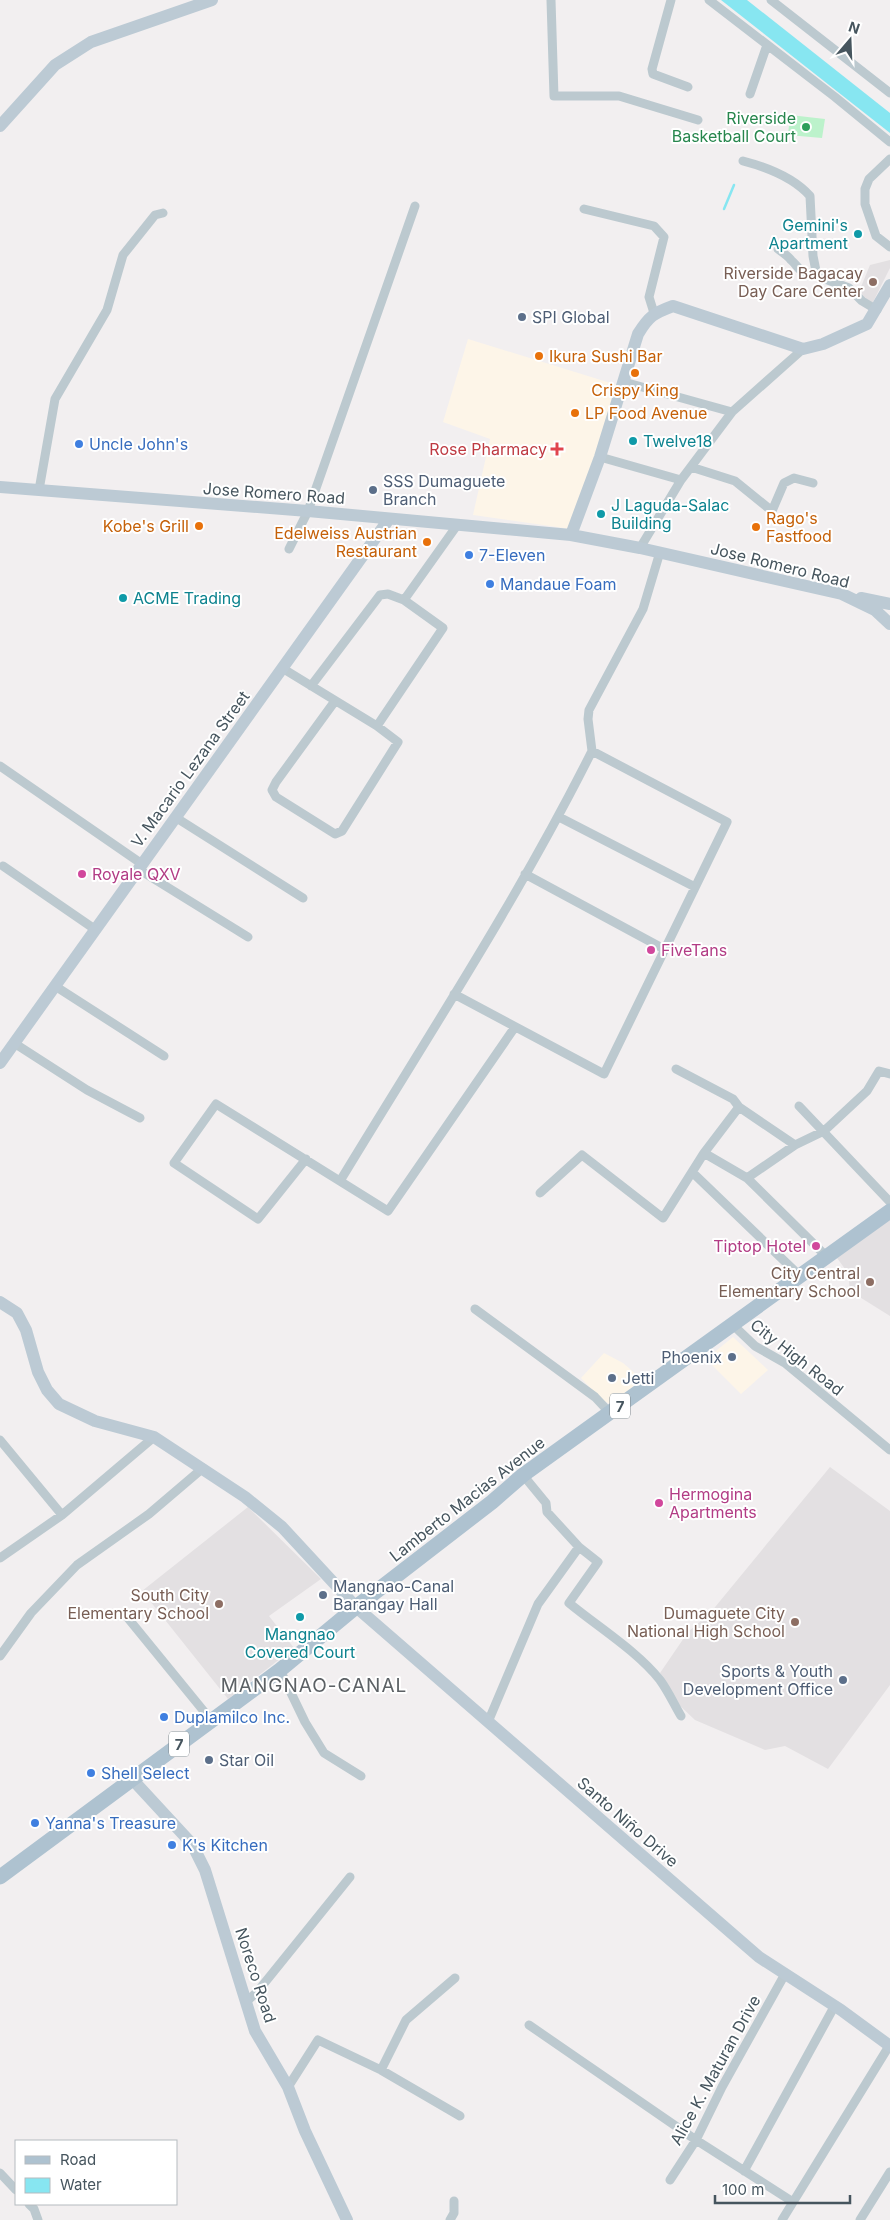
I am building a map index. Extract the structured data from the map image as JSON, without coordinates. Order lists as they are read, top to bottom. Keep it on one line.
{"streets":{"main road":["7","Lamberto Macias Avenue"],"street":["Jose Romero Road","V. Macario Lezana Street","City High Road","Santo Niño Drive","Noreco Road","Alice K. Maturan Drive"]},"crossings":[["Jose Romero Road","V. Macario Lezana Street"],["City High Road","Lamberto Macias Avenue"],["Lamberto Macias Avenue","Santo Niño Drive"],["Lamberto Macias Avenue","Noreco Road"],["Santo Niño Drive","Alice K. Maturan Drive"]],"districts":["MANGNAO-CANAL"],"places":{"other":["Riverside Basketball Court","Gemini's Apartment","Riverside Bagacay Day Care Center","SPI Global","Ikura Sushi Bar","Crispy King","LP Food Avenue","Twelve18","Uncle John's","SSS Dumaguete Branch","J Laguda-Salac Building","Kobe's Grill","Rago's Fastfood","Edelweiss Austrian Restaurant","7-Eleven","Mandaue Foam","ACME Trading","Royale QXV","FiveTans","Tiptop Hotel","City Central Elementary School","Phoenix","Jetti","Hermogina Apartments","Mangnao-Canal Barangay Hall","South City Elementary School","Mangnao Covered Court","Dumaguete City National High School","Sports & Youth Development Office","Duplamilco Inc.","Star Oil","Shell Select","Yanna's Treasure","K's Kitchen"],"health":["Rose Pharmacy"]},"legend":["Road","Water"],"scale_bar":"100 m","north":"top"}
